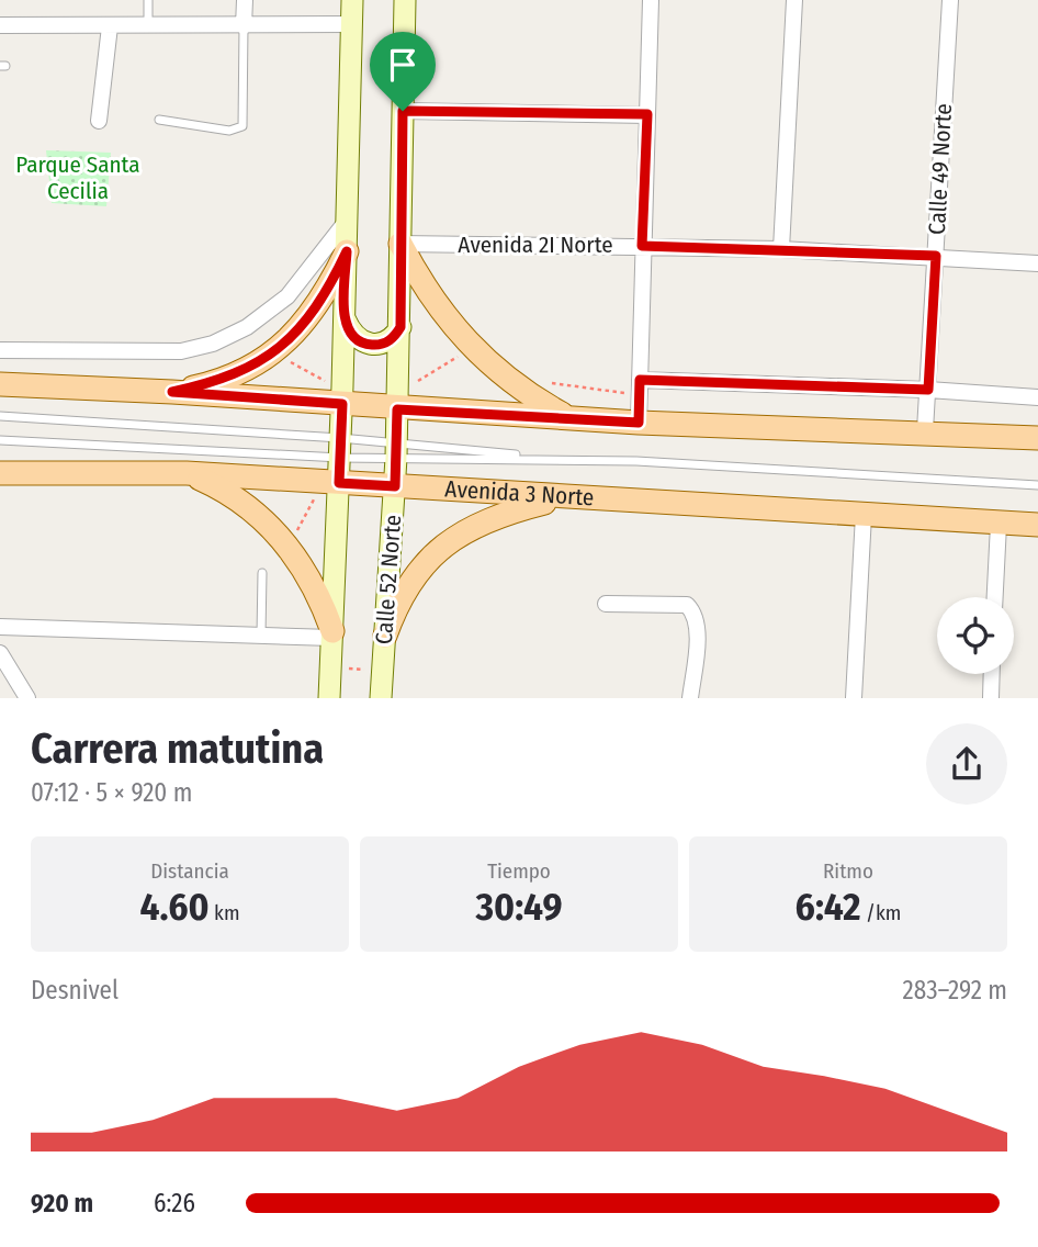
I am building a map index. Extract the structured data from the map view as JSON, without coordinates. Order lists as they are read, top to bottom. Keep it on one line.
{"streets":{"main road":["Avenida 3 Norte","Calle 52 Norte"],"street":["Calle 49 Norte","Avenida 2I Norte"]},"crossings":[["Calle 49 Norte","Avenida 2I Norte"],["Avenida 2I Norte","Calle 52 Norte"],["Avenida 3 Norte","Calle 52 Norte"]],"parks":["Parque Santa Cecilia"],"page":{"heading":["Carrera matutina","07:12 · 5 × 920 m"],"stats":[["Distancia","4.60 km"],["Tiempo","30:49"],["Ritmo","6:42 /km"]],"chart":["Desnivel","283–292 m"],"list":[{"name":"920 m","note":"6:26"}]}}
